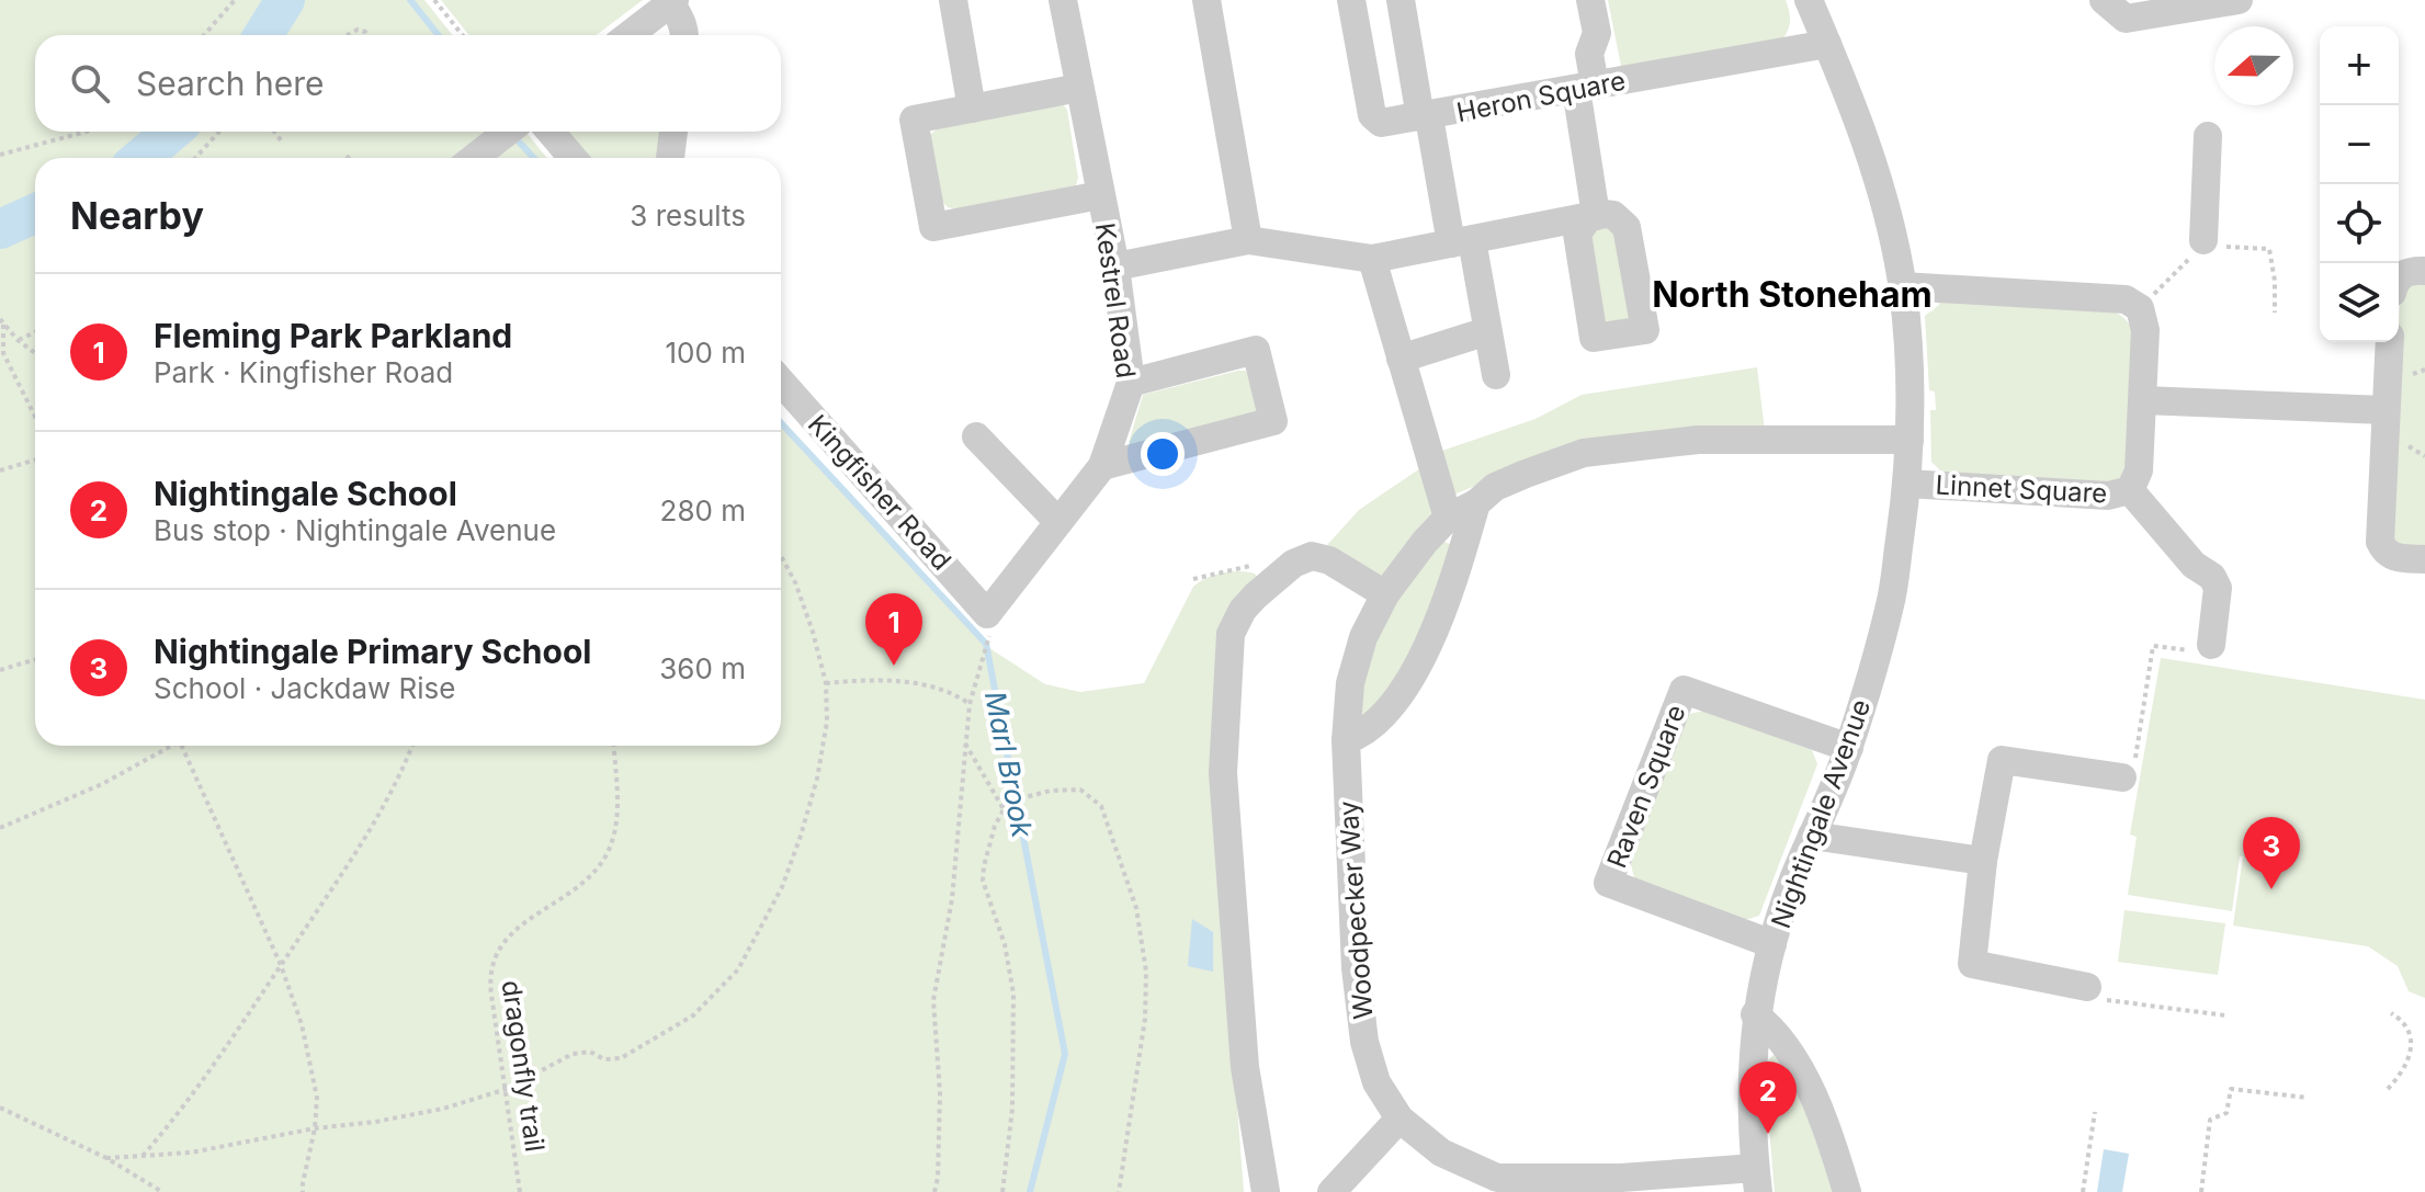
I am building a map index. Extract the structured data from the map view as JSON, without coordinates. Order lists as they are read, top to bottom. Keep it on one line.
{"streets":{"street":["Heron Square","Kestrel Road","Linnet Square","Kingfisher Road","Raven Square","Nightingale Avenue","Woodpecker Way"],"path":["dragonfly trail"]},"crossings":[["Heron Square","Nightingale Avenue"],["Kestrel Road","Kingfisher Road"],["Linnet Square","Nightingale Avenue"],["Raven Square","Nightingale Avenue"],["Nightingale Avenue","Woodpecker Way"]],"districts":["North Stoneham"],"water":["Marl Brook"],"north":"left","page":{"map_buttons":["+","−"],"search":"Search here","heading":["Nearby","3 results"],"list":[{"mark":"1","name":"Fleming Park Parkland","note":"Park · Kingfisher Road","value":"100 m"},{"mark":"2","name":"Nightingale School","note":"Bus stop · Nightingale Avenue","value":"280 m"},{"mark":"3","name":"Nightingale Primary School","note":"School · Jackdaw Rise","value":"360 m"}],"pins":["1","3","2"]}}
